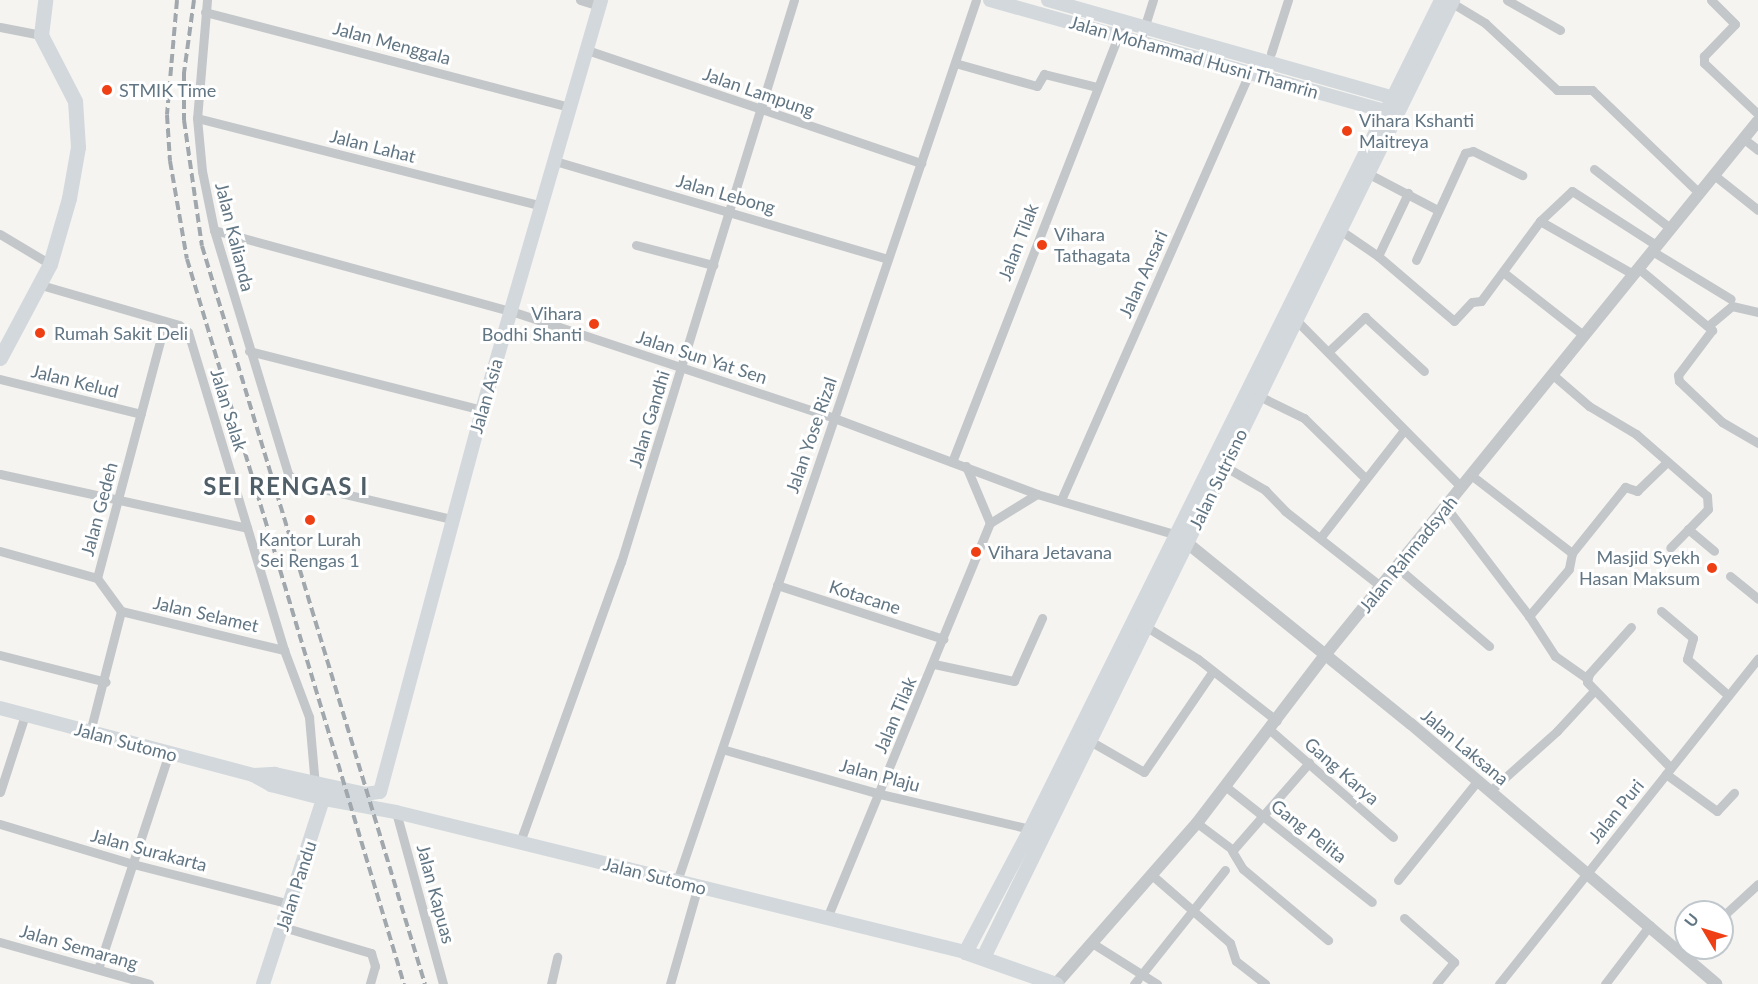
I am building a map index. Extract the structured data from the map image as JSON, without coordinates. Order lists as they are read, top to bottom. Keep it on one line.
{"streets":{"main road":["Jalan Mohammad Husni Thamrin","Jalan Asia","Jalan Sutrisno","Jalan Sutomo","Jalan Pandu"],"street":["Jalan Menggala","Jalan Lampung","Jalan Lahat","Jalan Lebong","Jalan Kalianda","Jalan Tilak","Jalan Ansari","Jalan Sun Yat Sen","Jalan Kelud","Jalan Salak","Jalan Gandhi","Jalan Yose Rizal","Jalan Gedeh","Jalan Rahmadsyah","Kotacane","Jalan Selamet","Jalan Laksana","Gang Karya","Jalan Plaju","Jalan Puri","Gang Pelita","Jalan Surakarta","Jalan Kapuas","Jalan Semarang"]},"crossings":[["Jalan Menggala","Jalan Kalianda"],["Jalan Menggala","Jalan Asia"],["Jalan Mohammad Husni Thamrin","Jalan Tilak"],["Jalan Mohammad Husni Thamrin","Jalan Ansari"],["Jalan Mohammad Husni Thamrin","Jalan Sutrisno"],["Jalan Lampung","Jalan Asia"],["Jalan Lampung","Jalan Gandhi"],["Jalan Lampung","Jalan Yose Rizal"],["Jalan Lahat","Jalan Kalianda"],["Jalan Lahat","Jalan Asia"],["Jalan Lebong","Jalan Asia"],["Jalan Lebong","Jalan Gandhi"],["Jalan Lebong","Jalan Yose Rizal"],["Jalan Kalianda","Jalan Sun Yat Sen"],["Jalan Kalianda","Jalan Asia"],["Jalan Tilak","Jalan Sun Yat Sen"],["Jalan Tilak","Kotacane"],["Jalan Tilak","Jalan Sutomo"],["Jalan Tilak","Jalan Plaju"],["Jalan Ansari","Jalan Sun Yat Sen"],["Jalan Sun Yat Sen","Jalan Asia"],["Jalan Sun Yat Sen","Jalan Gandhi"],["Jalan Sun Yat Sen","Jalan Yose Rizal"],["Jalan Sun Yat Sen","Jalan Sutrisno"],["Jalan Sun Yat Sen","Jalan Laksana"],["Jalan Kelud","Jalan Gedeh"],["Jalan Asia","Jalan Sutomo"],["Jalan Salak","Jalan Gedeh"],["Jalan Salak","Jalan Selamet"],["Jalan Salak","Jalan Sutomo"],["Jalan Salak","Jalan Pandu"],["Jalan Gandhi","Jalan Sutomo"],["Jalan Yose Rizal","Kotacane"],["Jalan Yose Rizal","Jalan Sutomo"],["Jalan Yose Rizal","Jalan Plaju"],["Jalan Sutrisno","Jalan Sutomo"],["Jalan Sutrisno","Jalan Laksana"],["Jalan Sutrisno","Gang Karya"],["Jalan Sutrisno","Jalan Plaju"],["Jalan Gedeh","Jalan Selamet"],["Jalan Rahmadsyah","Jalan Sutomo"],["Jalan Rahmadsyah","Jalan Laksana"],["Jalan Rahmadsyah","Gang Karya"],["Jalan Rahmadsyah","Gang Pelita"],["Jalan Sutomo","Jalan Pandu"],["Jalan Sutomo","Jalan Kapuas"],["Jalan Laksana","Jalan Puri"],["Jalan Surakarta","Jalan Pandu"]],"districts":["SEI RENGAS I"],"places":["STMIK Time","Vihara Kshanti Maitreya","Vihara Tathagata","Vihara Bodhi Shanti","Rumah Sakit Deli","Kantor Lurah Sei Rengas 1","Vihara Jetavana","Masjid Syekh Hasan Maksum"],"north":"top left"}
